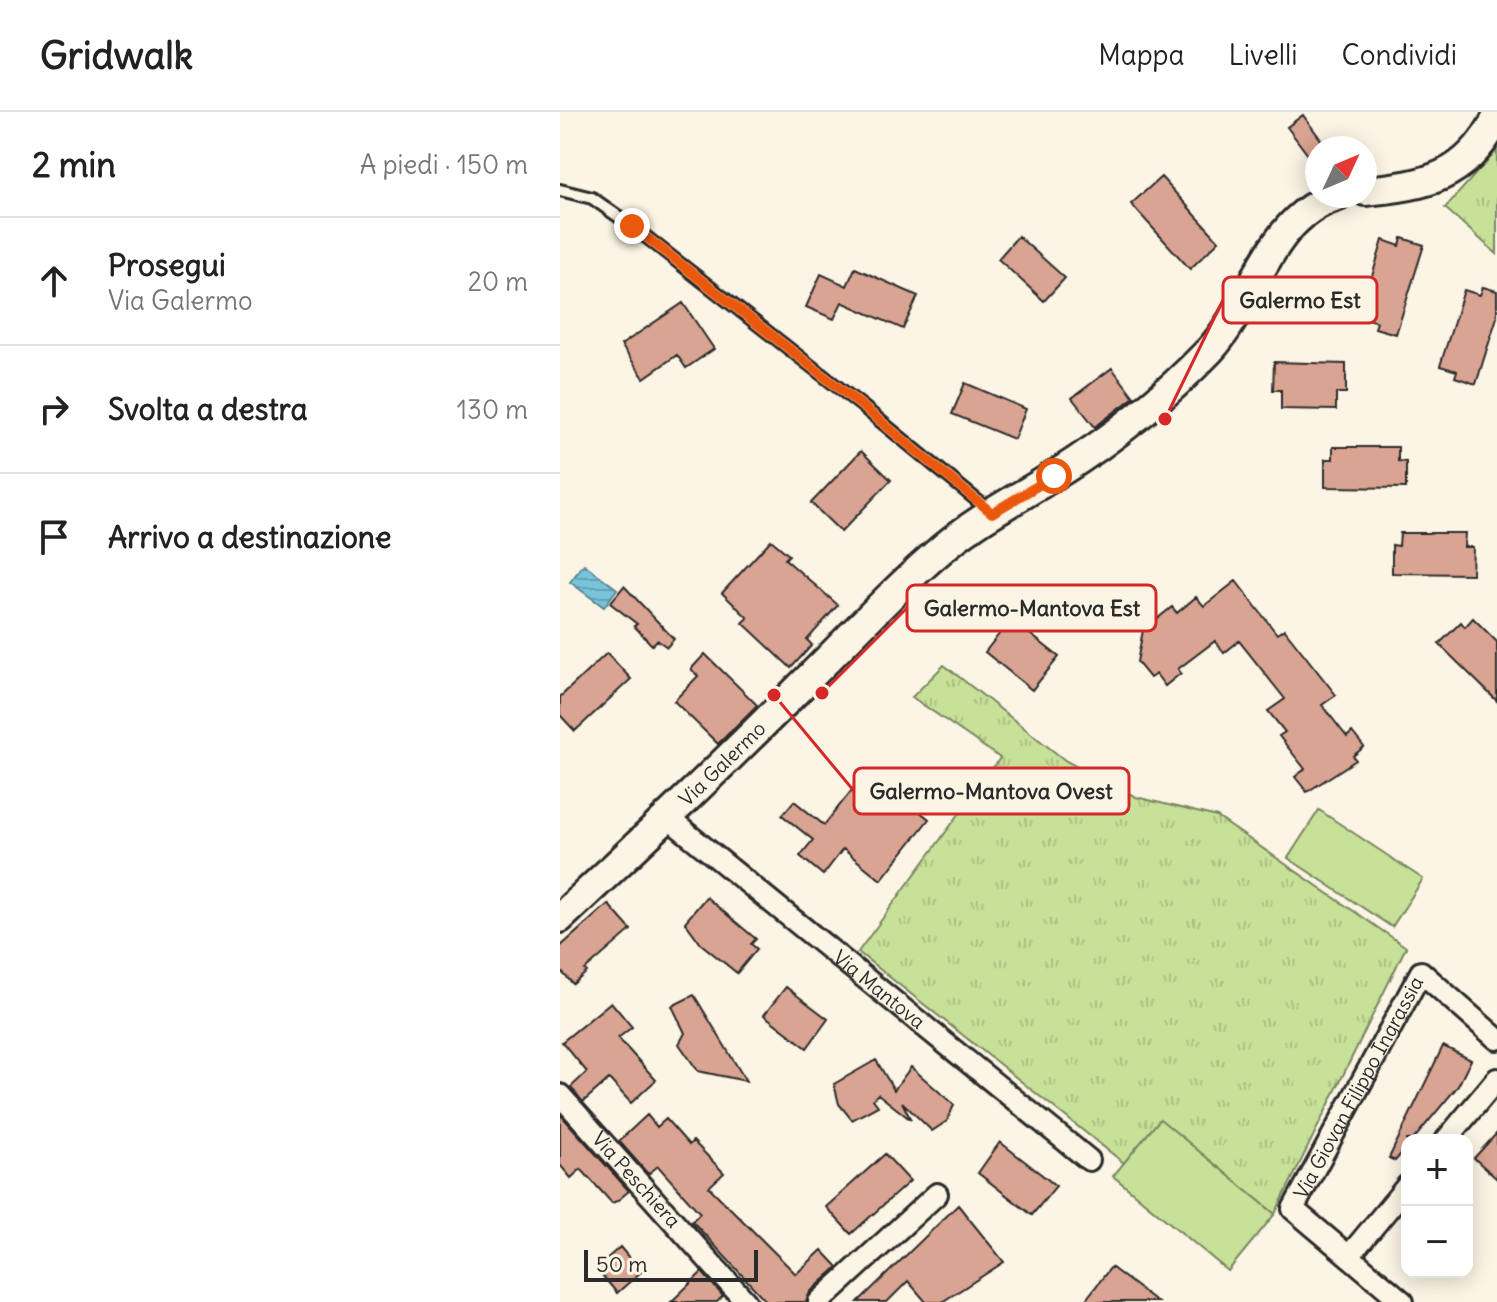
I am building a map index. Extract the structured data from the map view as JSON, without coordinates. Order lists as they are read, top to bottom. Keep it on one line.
{"streets":{"main road":["Via Galermo"],"street":["Via Mantova","Via Giovan Filippo Ingrassia","Via Peschiera"]},"crossings":[["Via Galermo","Via Mantova"]],"places":["Galermo Est","Galermo-Mantova Est","Galermo-Mantova Ovest"],"scale_bar":"50 m","north":"top right","page":{"header":"Gridwalk","nav":["Mappa","Livelli","Condividi"],"heading":["2 min","A piedi · 150 m"],"list":[["Prosegui","Via Galermo","20 m"],["Svolta a destra","130 m"],"Arrivo a destinazione"],"map_buttons":["+","−"],"scale":"50 m"}}
